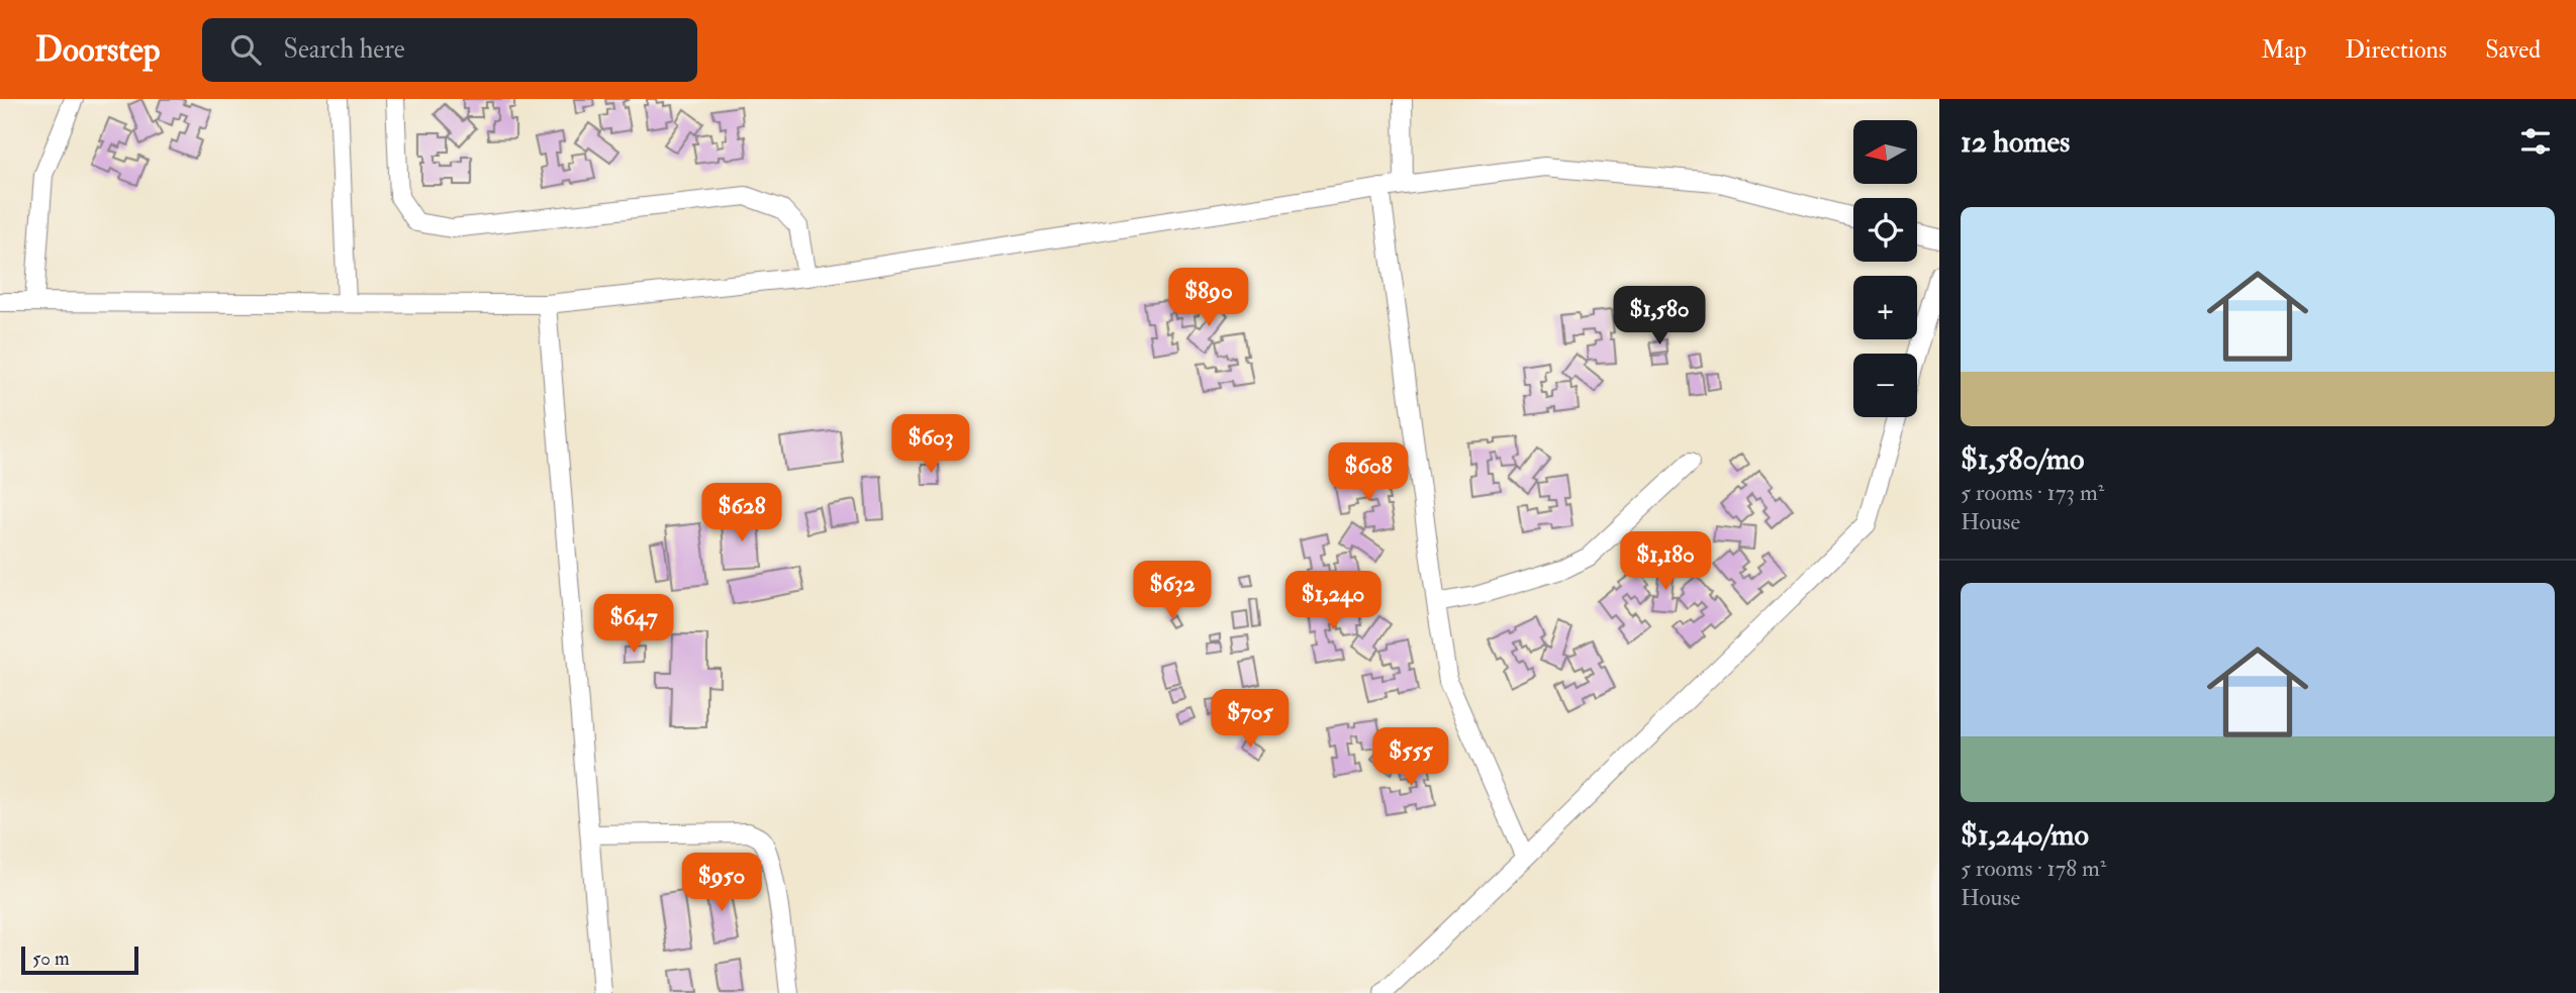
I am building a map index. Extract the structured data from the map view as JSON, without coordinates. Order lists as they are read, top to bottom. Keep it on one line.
{"scale_bar":"50 m","north":"left","page":{"header":"Doorstep","search":"Search here","nav":["Map","Directions","Saved"],"heading":"12 homes","map_buttons":["+","−"],"list":[{"name":"$1,580/mo","note":"5 rooms · 173 m² · House"},{"name":"$1,240/mo","note":"5 rooms · 178 m² · House"}],"price":["$890","$1,580","$603","$608","$628","$1,180","$632","$1,240","$647","$705","$555","$950"],"scale":"50 m"}}
